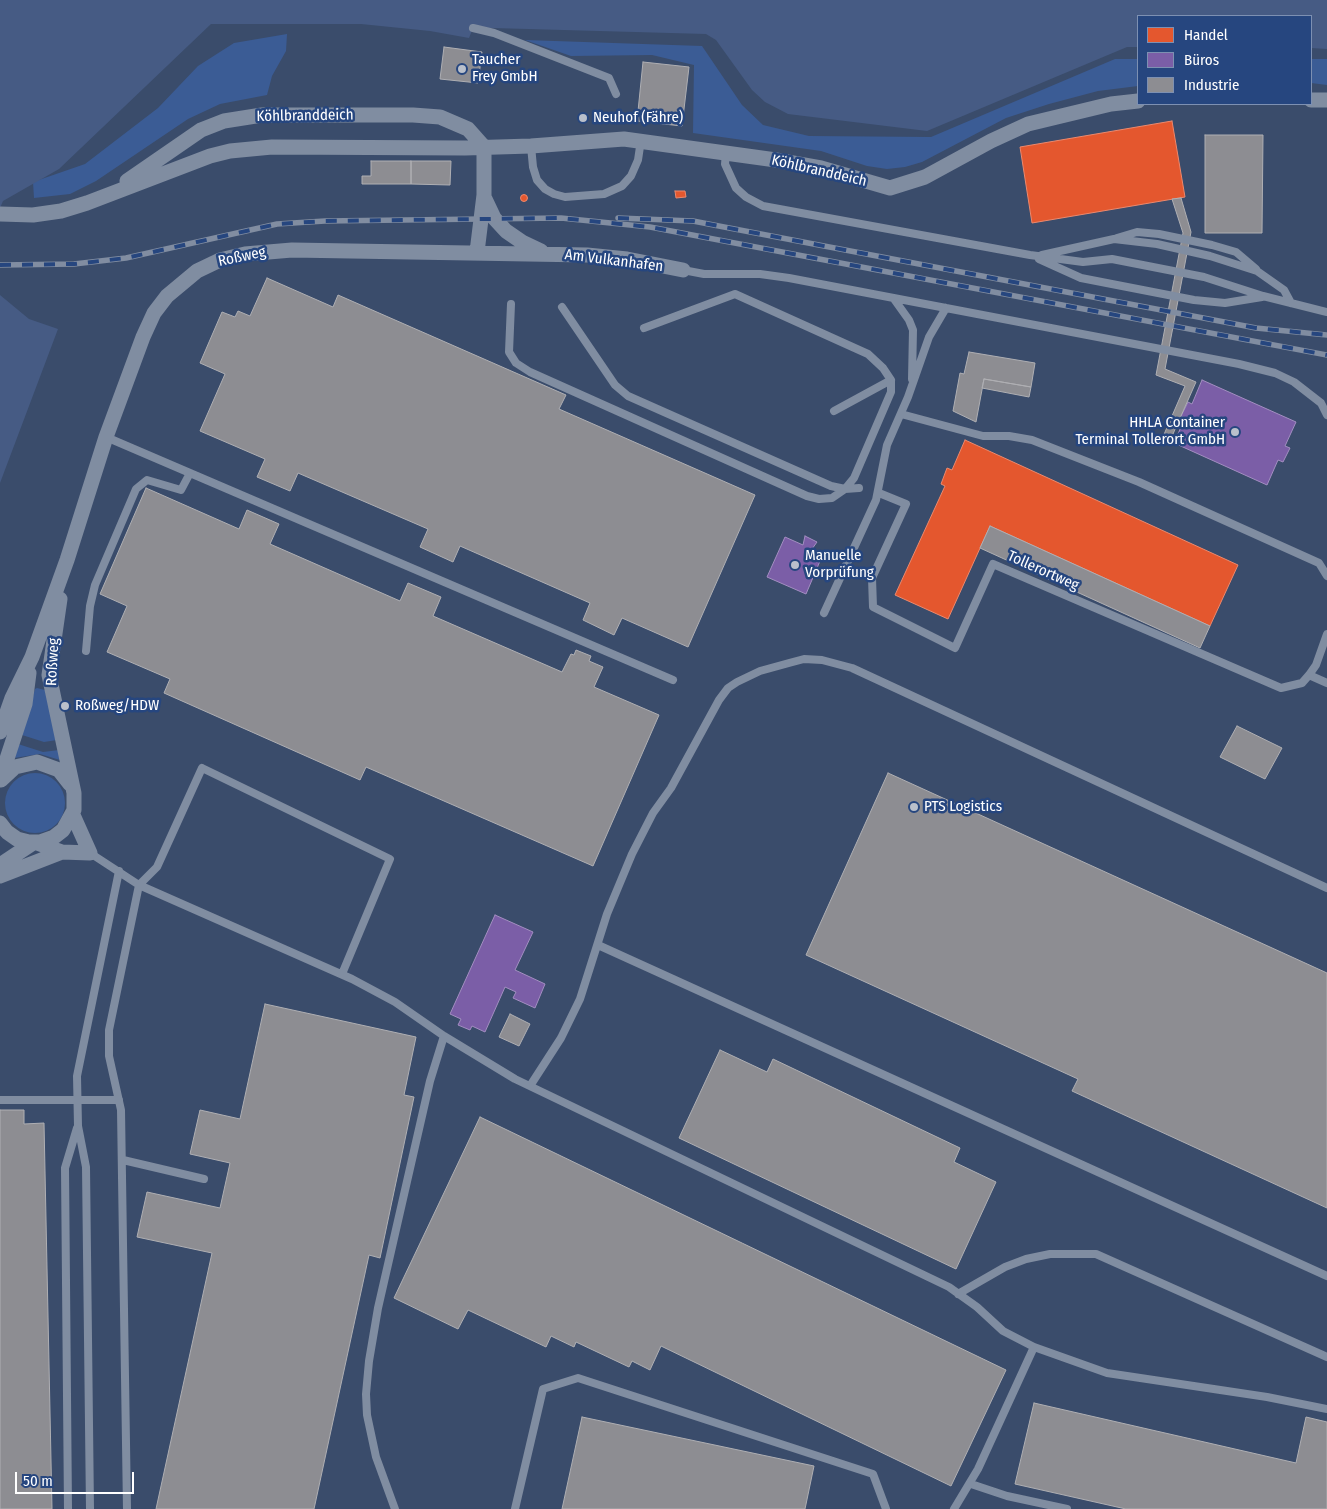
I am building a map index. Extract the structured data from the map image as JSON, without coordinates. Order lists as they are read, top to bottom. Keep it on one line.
{"streets":{"street":["Köhlbranddeich","Roßweg","Am Vulkanhafen"],"lane":["Tollerortweg"]},"crossings":[["Roßweg","Am Vulkanhafen"]],"places":["Taucher Frey GmbH","Neuhof (Fähre)","HHLA Container Terminal Tollerort GmbH","Manuelle Vorprüfung","Roßweg/HDW","PTS Logistics"],"legend":["Handel","Büros","Industrie"],"scale_bar":"50 m"}
